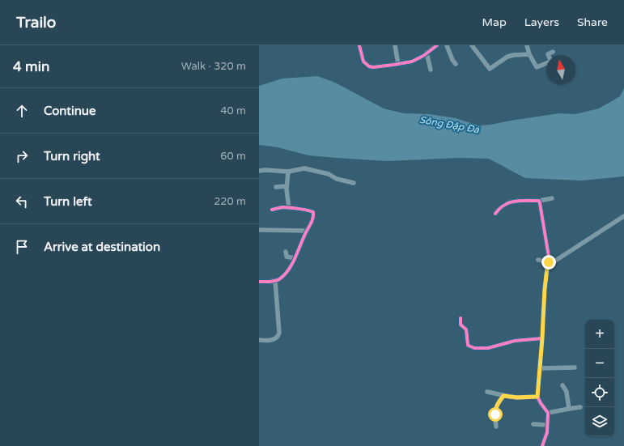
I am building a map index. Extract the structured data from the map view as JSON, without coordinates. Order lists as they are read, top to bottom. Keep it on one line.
{"water":["Sông Đập Đá"],"north":"top","page":{"header":"Trailo","nav":["Map","Layers","Share"],"heading":["4 min","Walk · 320 m"],"list":[["Continue","40 m"],["Turn right","60 m"],["Turn left","220 m"],"Arrive at destination"],"map_buttons":["+","−"]}}
